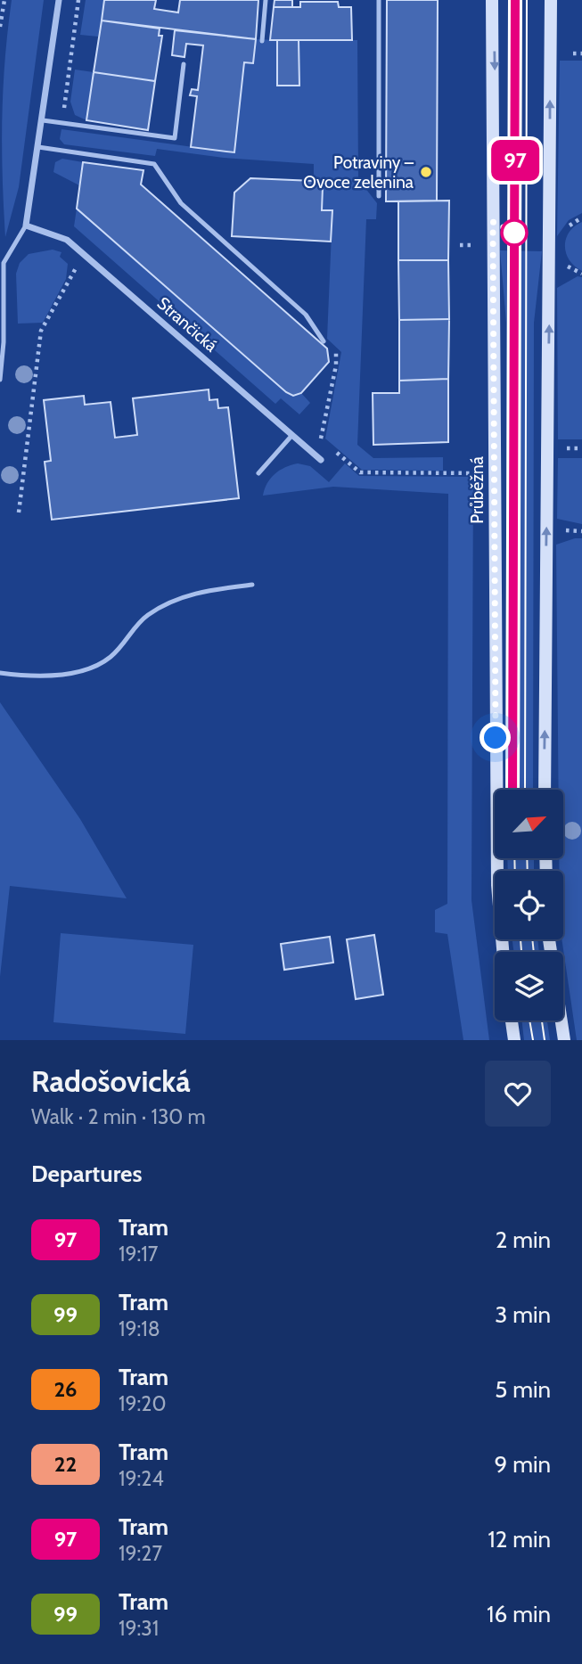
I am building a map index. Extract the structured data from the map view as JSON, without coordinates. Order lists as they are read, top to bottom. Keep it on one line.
{"streets":{"main road":["Průběžná"],"street":["Strančická"]},"places":["Potraviny – Ovoce zelenina"],"lines":["tram line 97"],"north":"top right","page":{"on_map":"97","heading":[["Radošovická","Walk · 2 min · 130 m"],"Departures"],"list":[{"mark":"97","name":"Tram","note":"19:17","value":"2 min"},{"mark":"99","name":"Tram","note":"19:18","value":"3 min"},{"mark":"26","name":"Tram","note":"19:20","value":"5 min"},{"mark":"22","name":"Tram","note":"19:24","value":"9 min"},{"mark":"97","name":"Tram","note":"19:27","value":"12 min"},{"mark":"99","name":"Tram","note":"19:31","value":"16 min"}]}}
